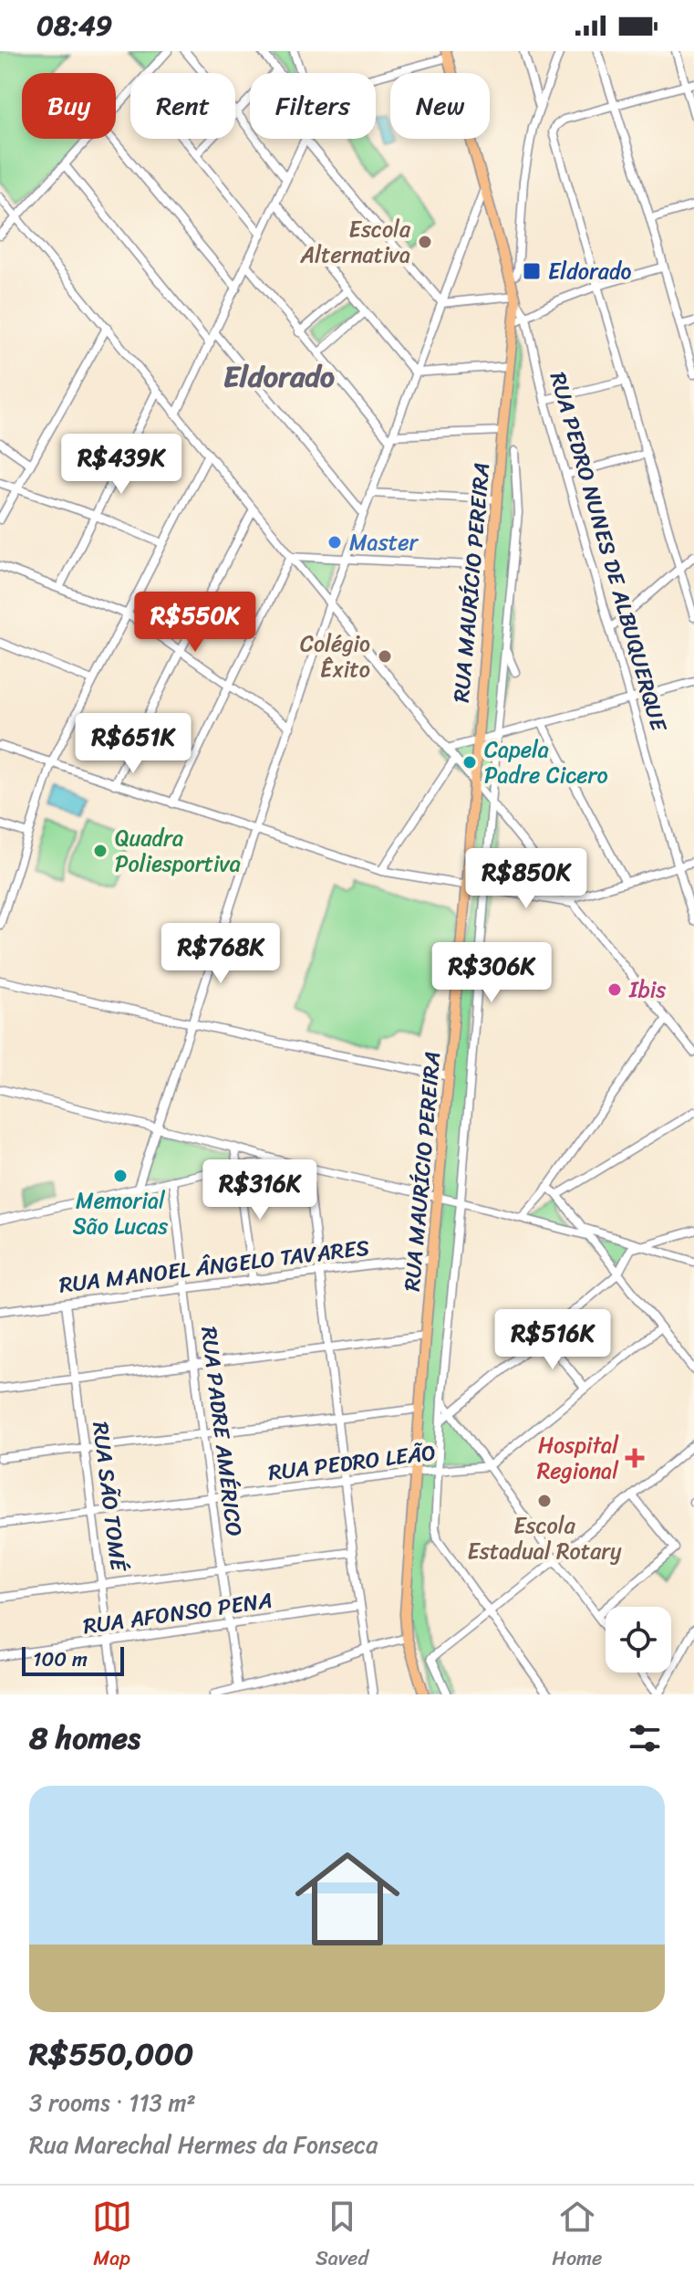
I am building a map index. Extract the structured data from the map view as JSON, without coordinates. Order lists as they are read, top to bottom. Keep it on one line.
{"streets":{"main road":["RUA MAURÍCIO PEREIRA"],"street":["RUA PEDRO NUNES DE ALBUQUERQUE","RUA MANOEL ÂNGELO TAVARES","RUA PADRE AMÉRICO","RUA PEDRO LEÃO","RUA SÃO TOMÉ","RUA AFONSO PENA"]},"crossings":[["RUA PEDRO NUNES DE ALBUQUERQUE","RUA MAURÍCIO PEREIRA"],["RUA MAURÍCIO PEREIRA","RUA MANOEL ÂNGELO TAVARES"],["RUA MAURÍCIO PEREIRA","RUA PEDRO LEÃO"],["RUA MANOEL ÂNGELO TAVARES","RUA PADRE AMÉRICO"],["RUA MANOEL ÂNGELO TAVARES","RUA SÃO TOMÉ"],["RUA PADRE AMÉRICO","RUA PEDRO LEÃO"],["RUA PADRE AMÉRICO","RUA AFONSO PENA"],["RUA PEDRO LEÃO","RUA SÃO TOMÉ"],["RUA SÃO TOMÉ","RUA AFONSO PENA"]],"districts":["Eldorado"],"places":{"other":["Escola Alternativa","Master","Colégio Êxito","Capela Padre Cicero","Quadra Poliesportiva","Ibis","Memorial São Lucas","Escola Estadual Rotary"],"transit":["Eldorado"],"health":["Hospital Regional"]},"scale_bar":"100 m","page":{"status":"08:49","chip":["Buy","Rent","Filters","New"],"price":["R$439K","R$550K","R$651K","R$850K","R$768K","R$306K","R$316K","R$516K"],"scale":"100 m","heading":"8 homes","list":[{"name":"R$550,000","note":"3 rooms · 113 m² · Rua Marechal Hermes da Fonseca"}],"tabs":["Map","Saved","Home"]}}
